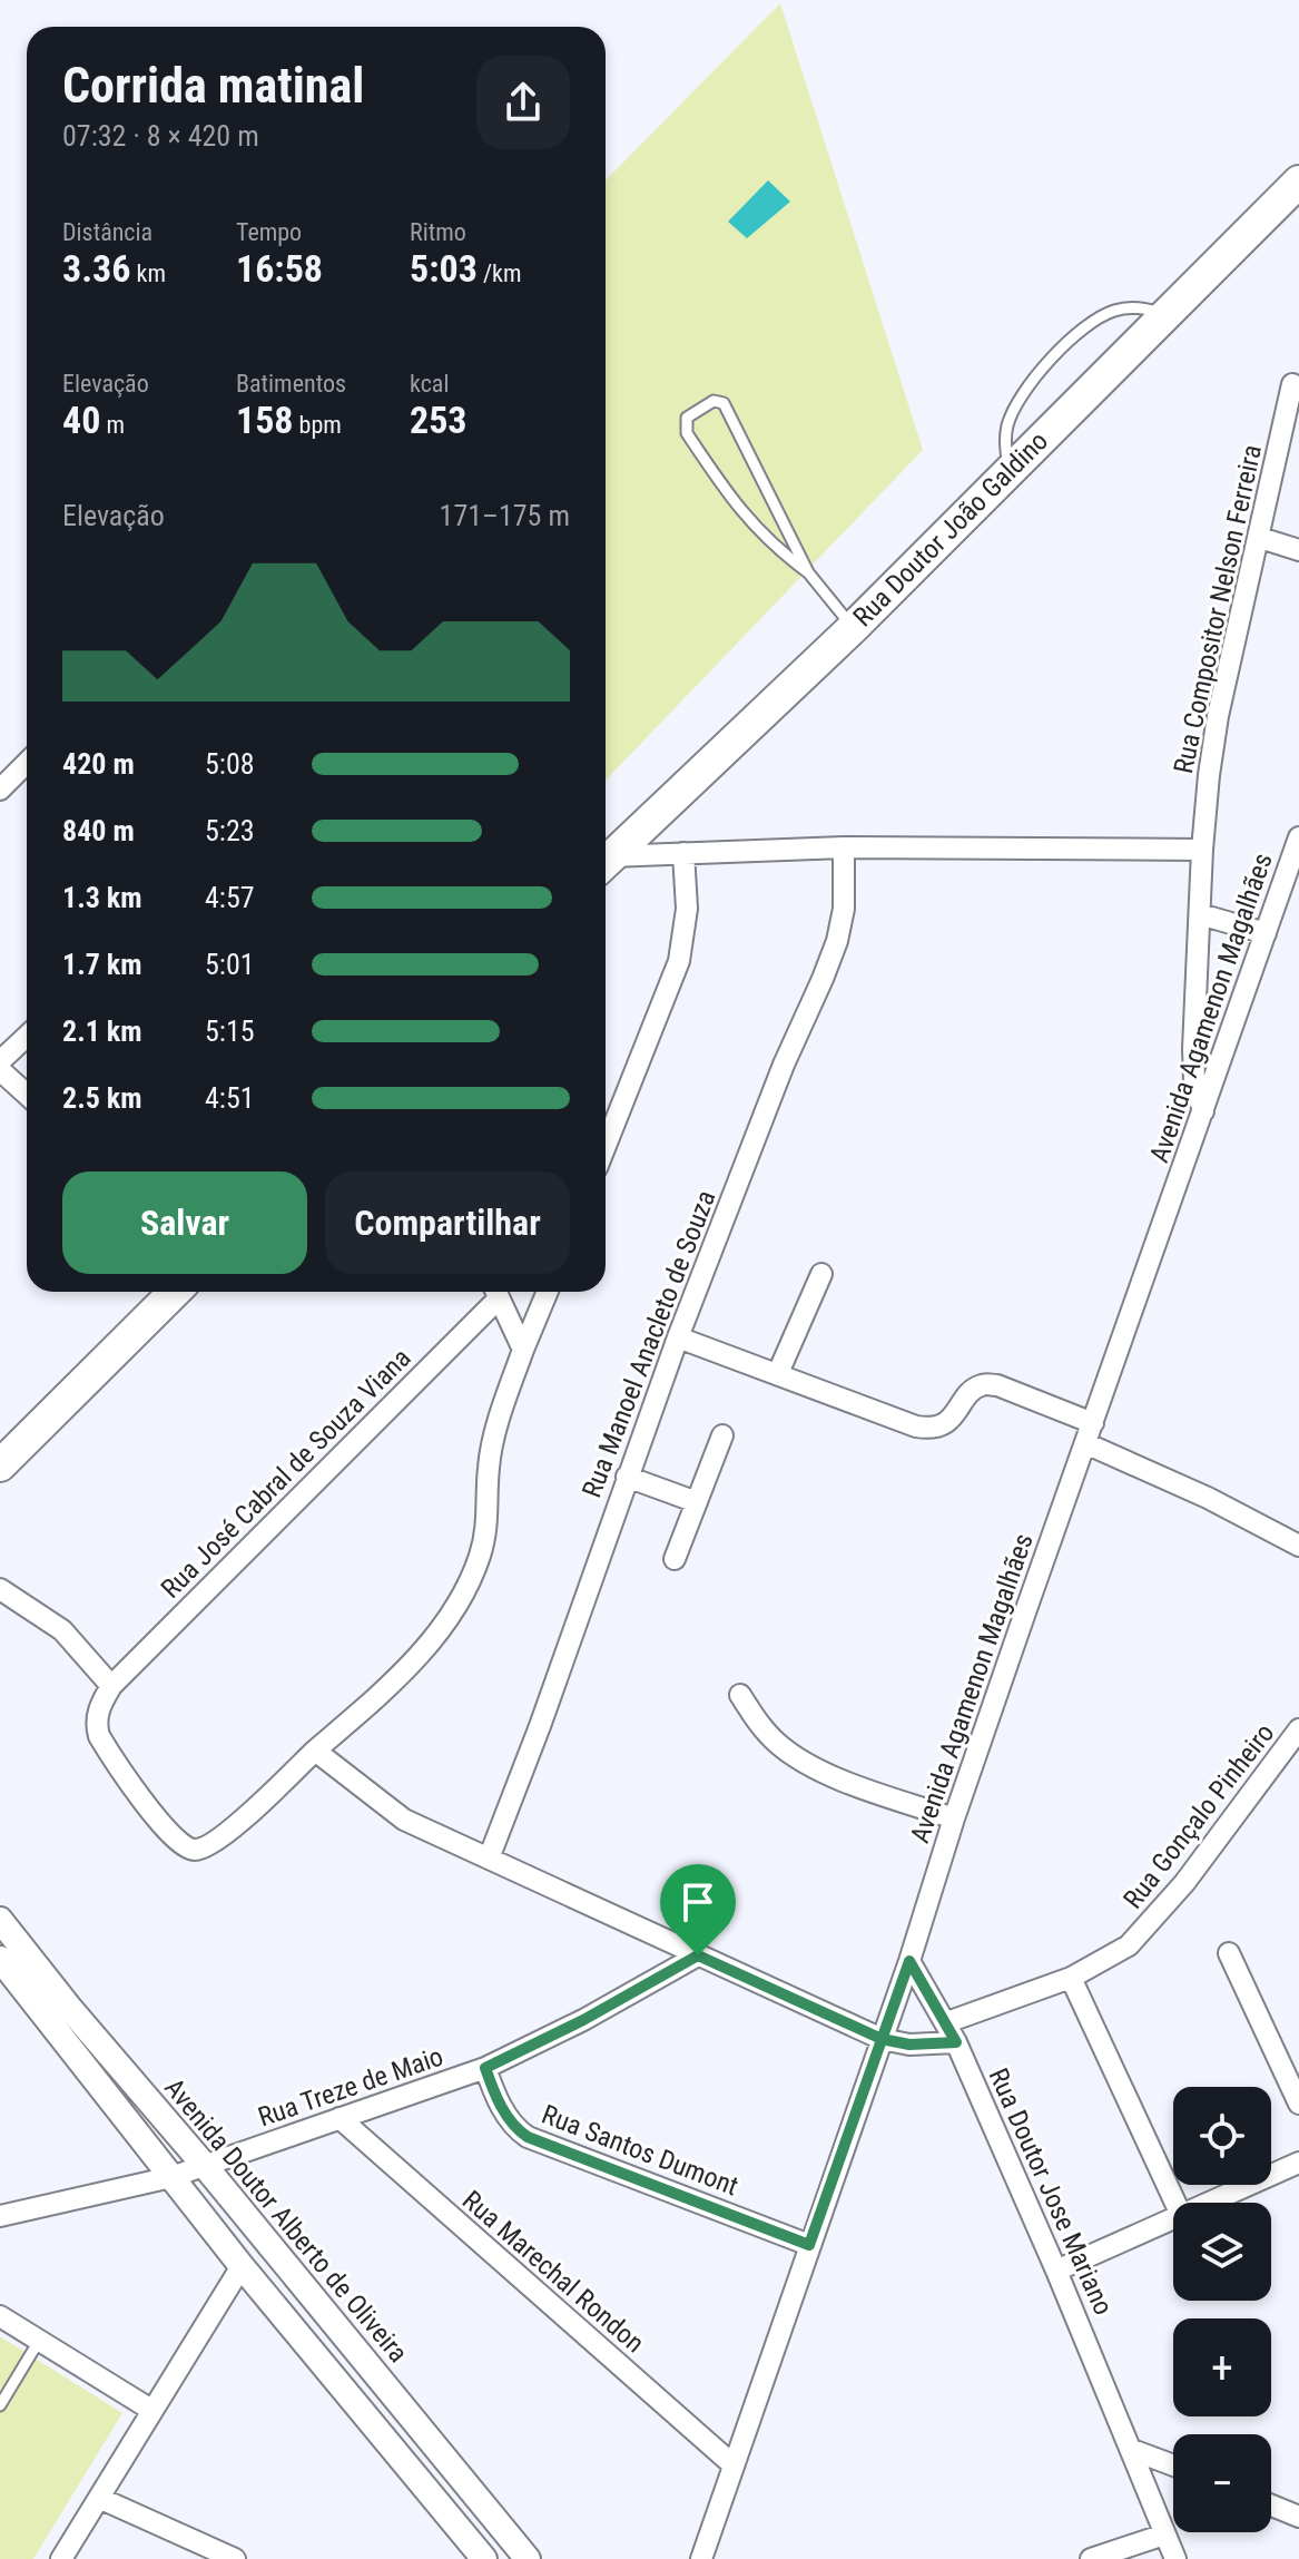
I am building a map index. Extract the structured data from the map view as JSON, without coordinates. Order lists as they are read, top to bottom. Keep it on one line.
{"streets":{"main road":["Rua Doutor João Galdino"],"street":["Rua Compositor Nelson Ferreira","Avenida Agamenon Magalhães","Rua Manoel Anacleto de Souza","Rua José Cabral de Souza Viana","Rua Gonçalo Pinheiro","Rua Treze de Maio","Rua Santos Dumont","Rua Doutor Jose Mariano","Avenida Doutor Alberto de Oliveira","Rua Marechal Rondon"]},"crossings":[["Rua Compositor Nelson Ferreira","Avenida Agamenon Magalhães"],["Avenida Agamenon Magalhães","Rua Santos Dumont"],["Avenida Agamenon Magalhães","Rua Doutor Jose Mariano"],["Avenida Agamenon Magalhães","Rua Marechal Rondon"],["Rua Gonçalo Pinheiro","Rua Doutor Jose Mariano"],["Rua Treze de Maio","Rua Santos Dumont"],["Rua Treze de Maio","Avenida Doutor Alberto de Oliveira"],["Rua Treze de Maio","Rua Marechal Rondon"]],"page":{"heading":["Corrida matinal","07:32 · 8 × 420 m"],"stats":[["Distância","3.36 km"],["Tempo","16:58"],["Ritmo","5:03 /km"],["Elevação","40 m"],["Batimentos","158 bpm"],["kcal","253"]],"chart":["Elevação","171–175 m"],"list":[{"name":"420 m","note":"5:08"},{"name":"840 m","note":"5:23"},{"name":"1.3 km","note":"4:57"},{"name":"1.7 km","note":"5:01"},{"name":"2.1 km","note":"5:15"},{"name":"2.5 km","note":"4:51"}],"buttons":["Salvar","Compartilhar"],"map_buttons":["+","−"]}}
